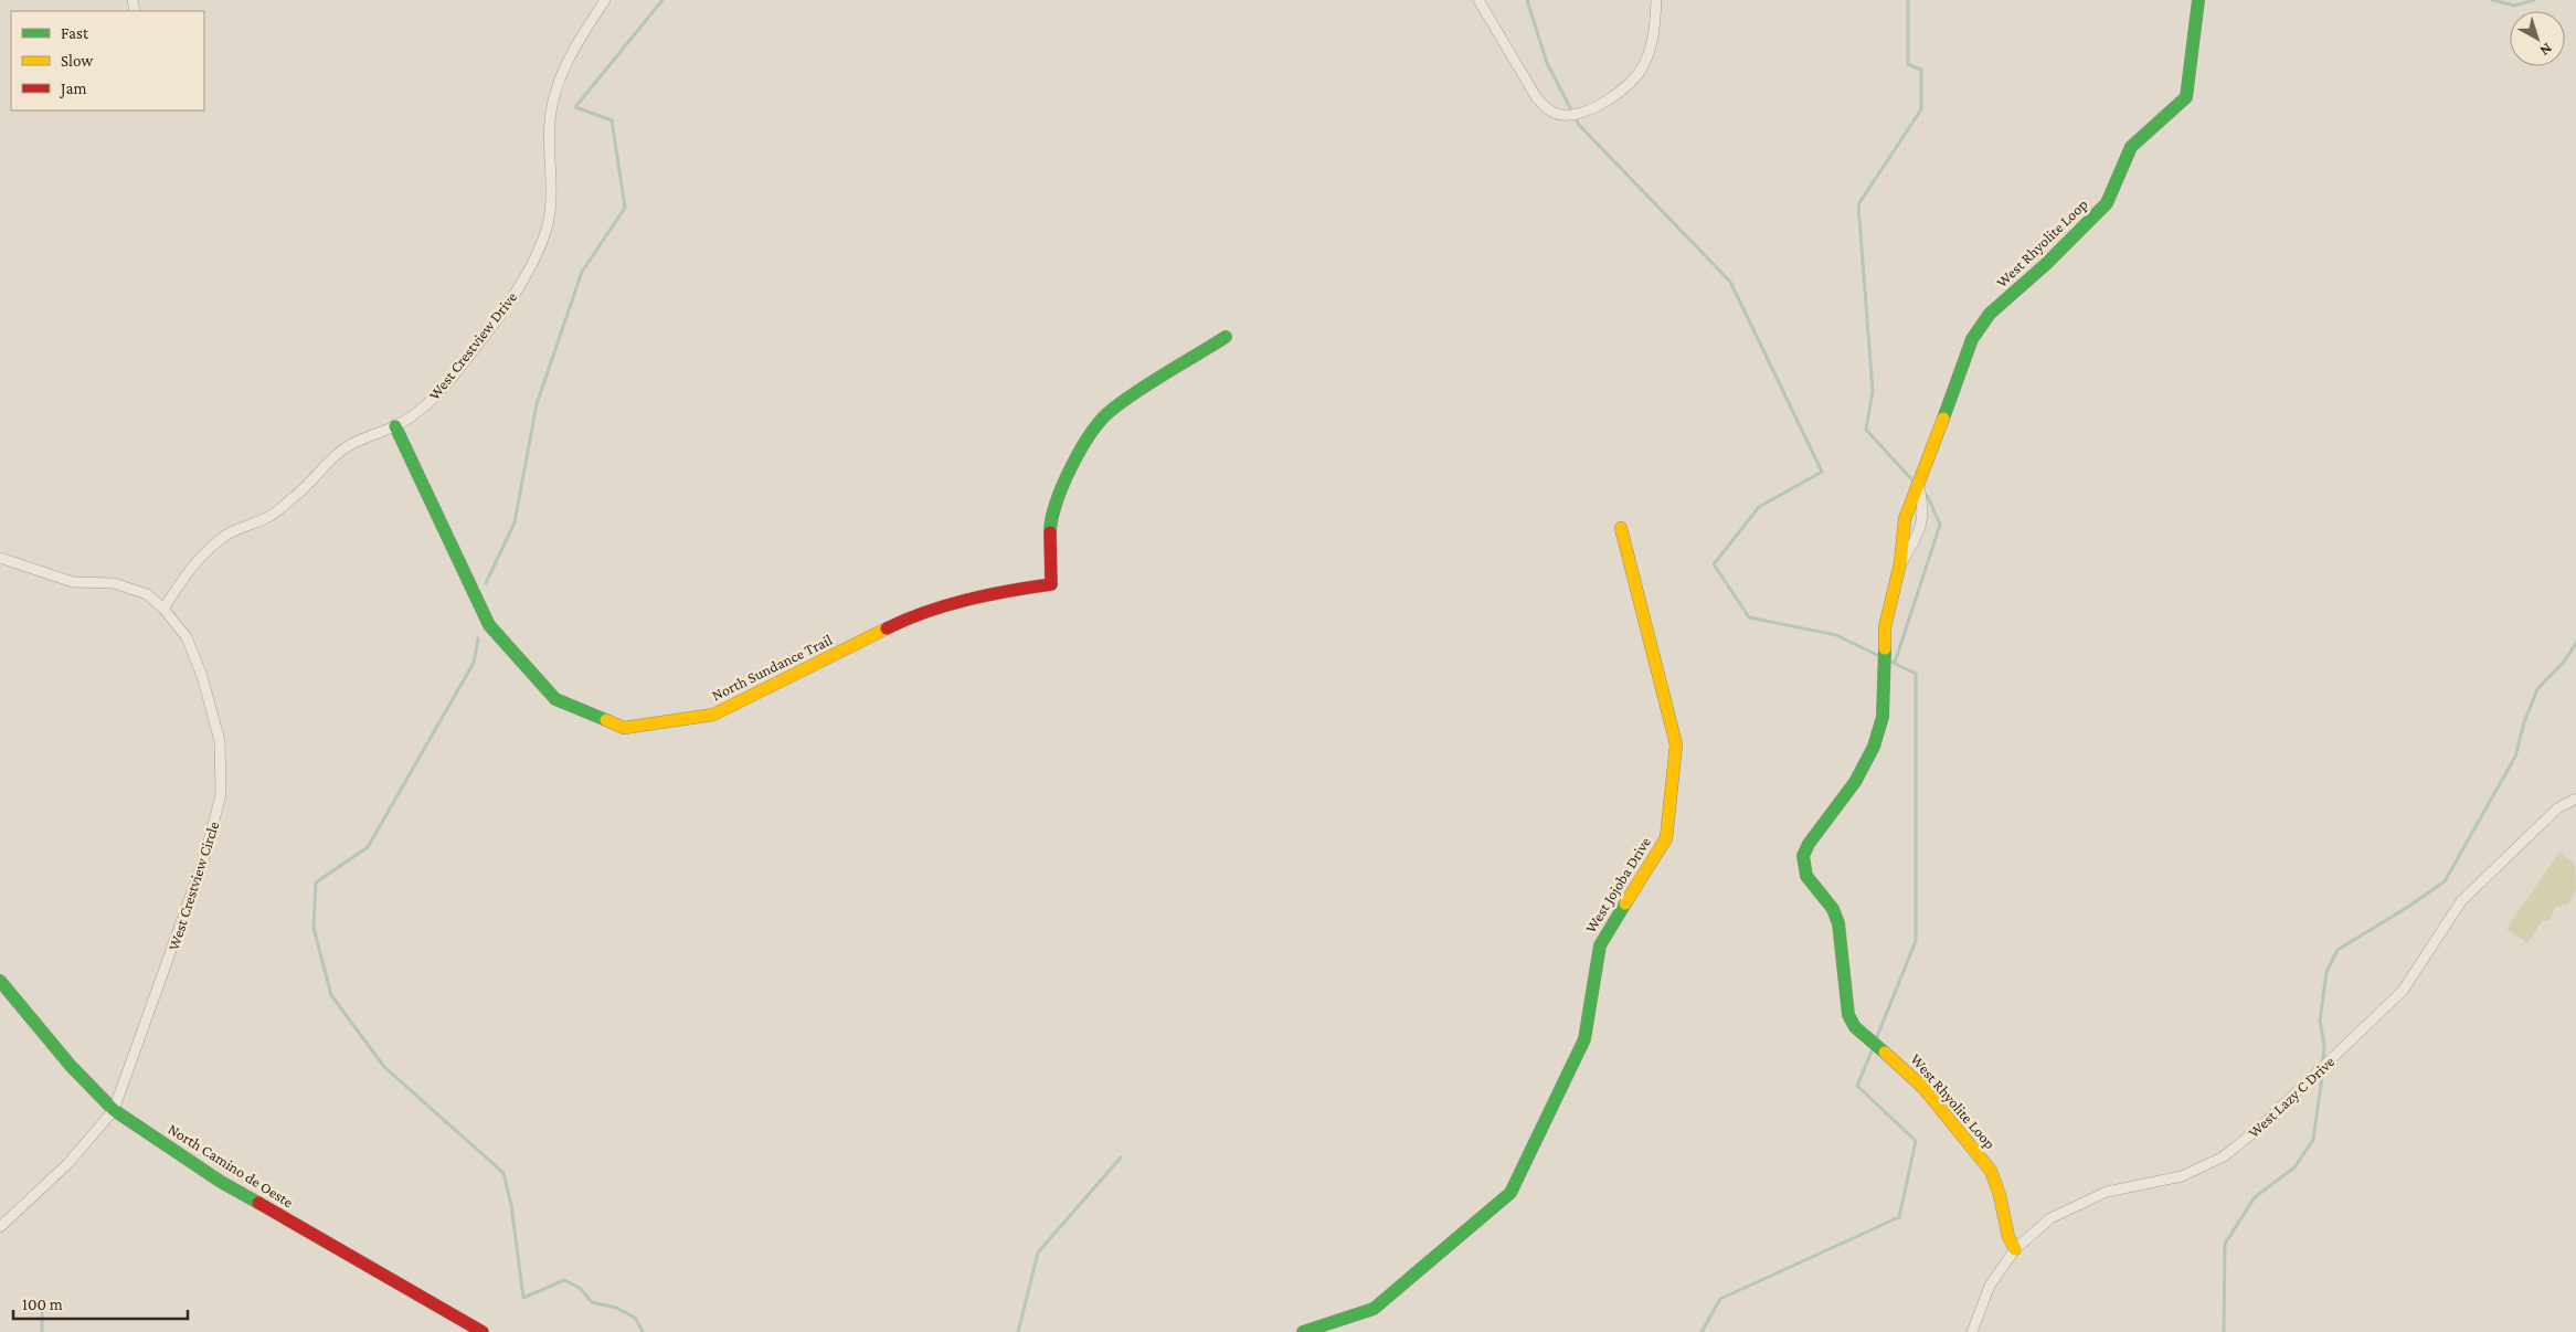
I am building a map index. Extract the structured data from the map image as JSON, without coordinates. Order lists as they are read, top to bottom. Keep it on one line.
{"streets":{"street":["West Rhyolite Loop","West Crestview Drive","North Sundance Trail","West Jojoba Drive","West Crestview Circle","West Lazy C Drive","North Camino de Oeste"]},"crossings":[["West Rhyolite Loop","West Lazy C Drive"],["West Crestview Drive","North Sundance Trail"],["West Crestview Drive","West Crestview Circle"],["West Crestview Circle","North Camino de Oeste"]],"legend":["Fast","Slow","Jam"],"scale_bar":"100 m","north":"bottom right"}
